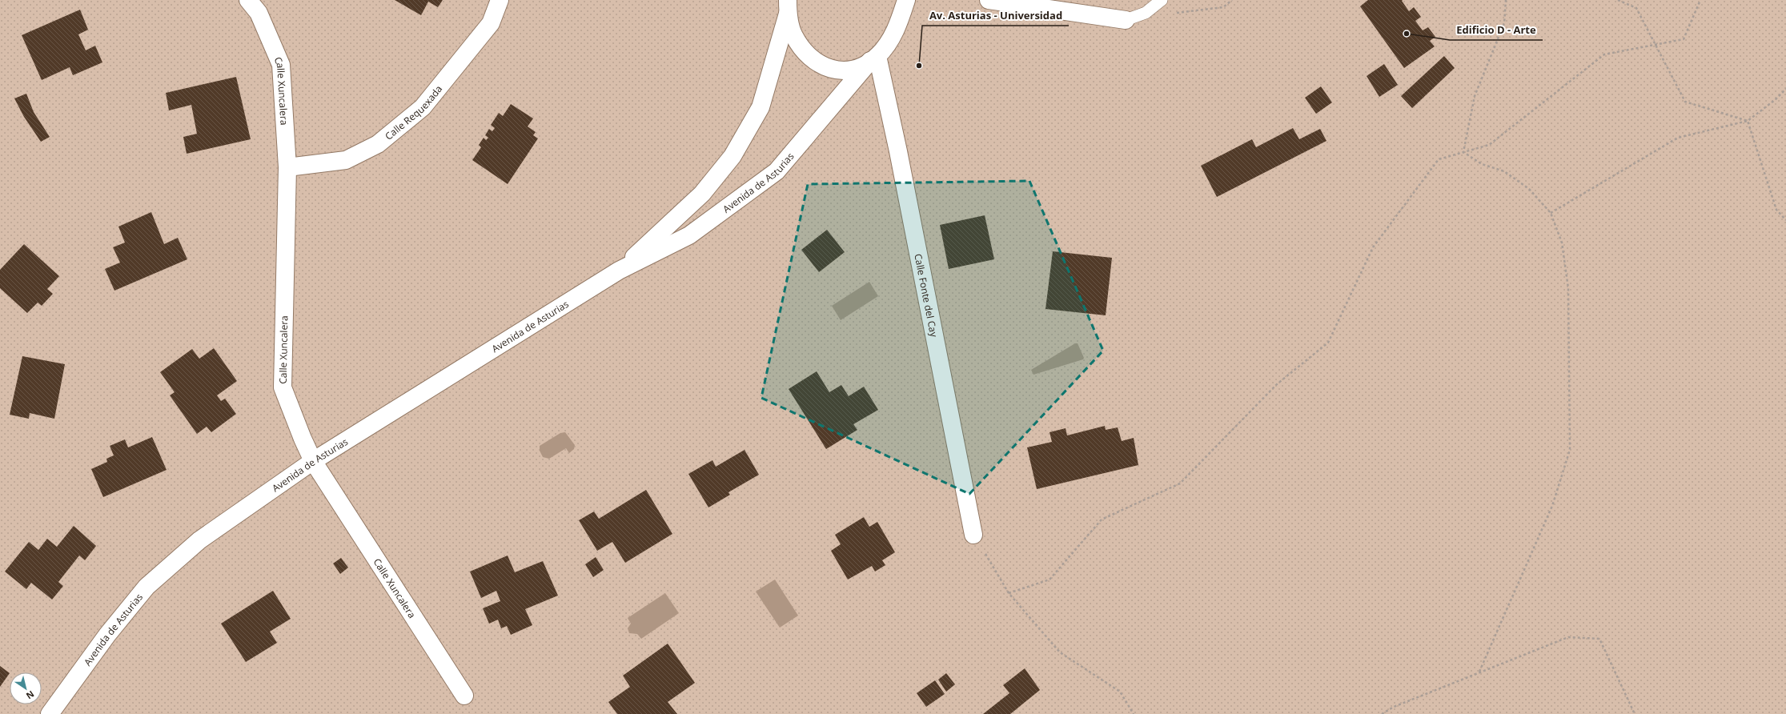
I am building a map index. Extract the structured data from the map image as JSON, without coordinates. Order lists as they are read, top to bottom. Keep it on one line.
{"streets":{"street":["Calle Xuncalera","Calle Requexada","Avenida de Asturias","Calle Fonte del Cay"]},"crossings":[["Calle Xuncalera","Calle Requexada"],["Calle Xuncalera","Avenida de Asturias"],["Avenida de Asturias","Calle Fonte del Cay"]],"places":["Edificio D - Arte","Av. Asturias - Universidad"],"north":"bottom right"}
